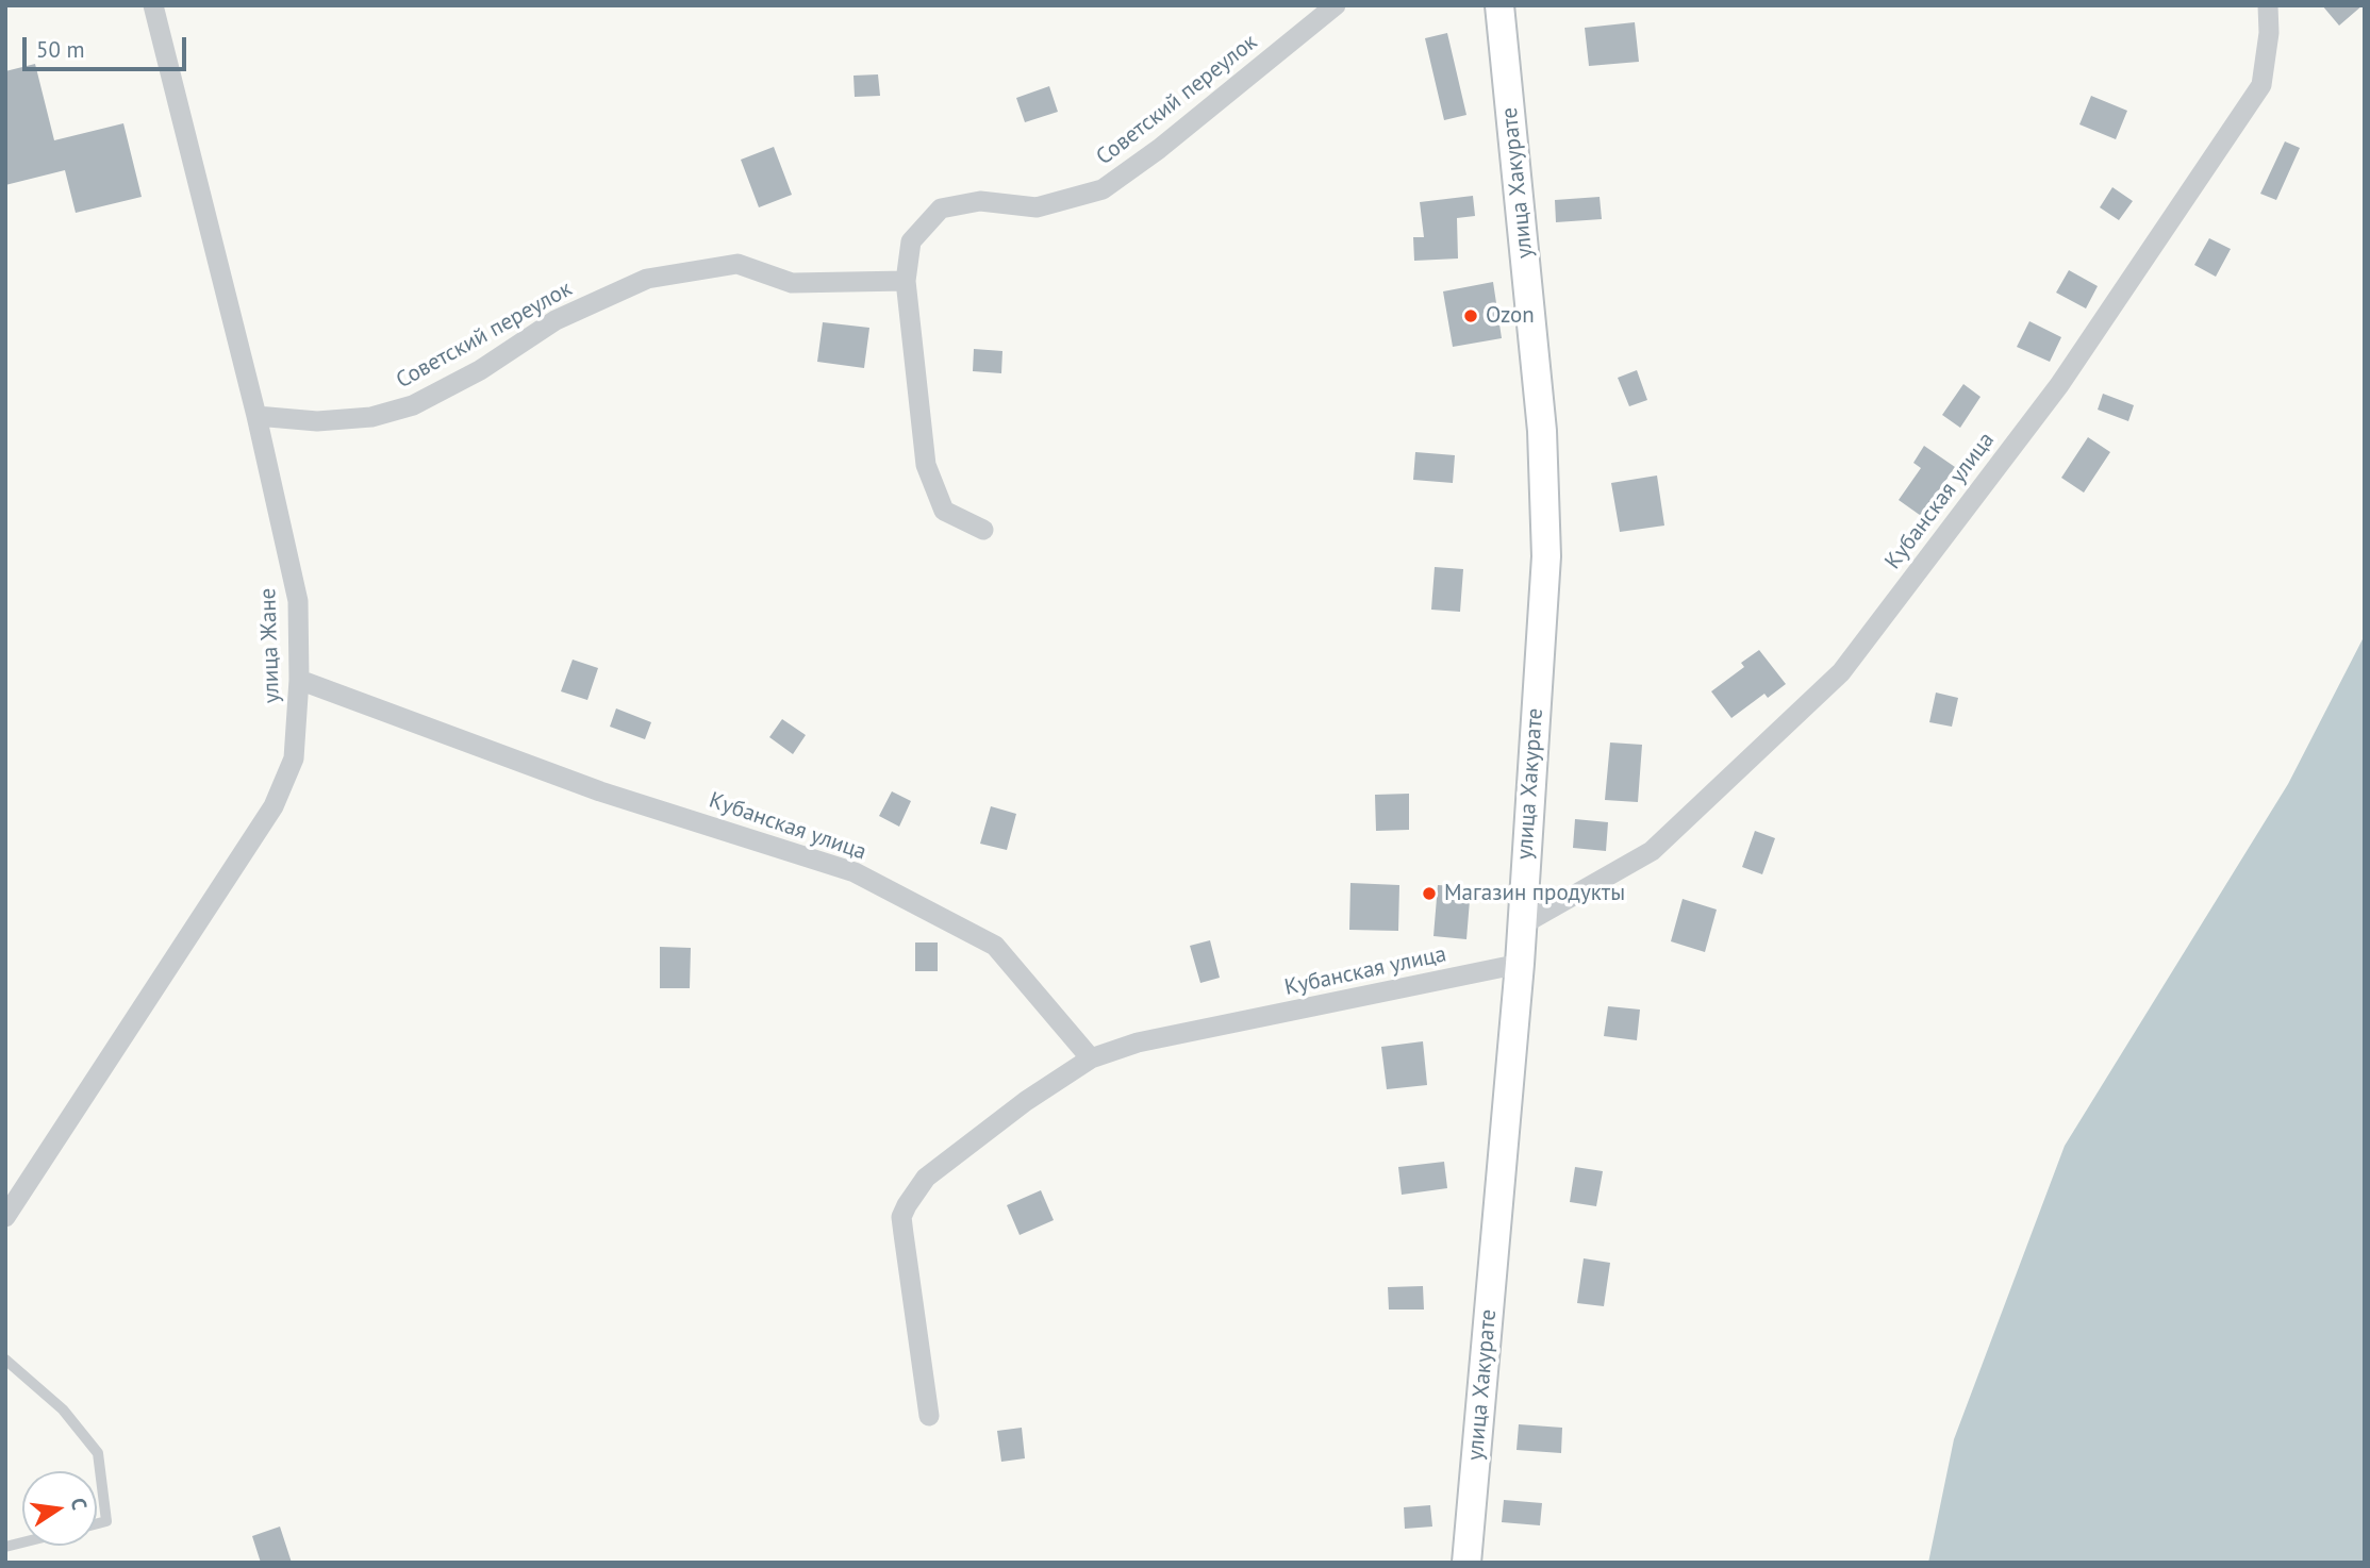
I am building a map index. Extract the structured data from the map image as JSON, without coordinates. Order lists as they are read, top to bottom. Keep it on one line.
{"streets":{"street":["Советский переулок","улица Хакурате","Кубанская улица","улица Жане"]},"crossings":[["Советский переулок","улица Жане"],["улица Хакурате","Кубанская улица"],["Кубанская улица","улица Жане"]],"places":["Ozon","Магазин продукты"],"scale_bar":"50 m","north":"right"}
